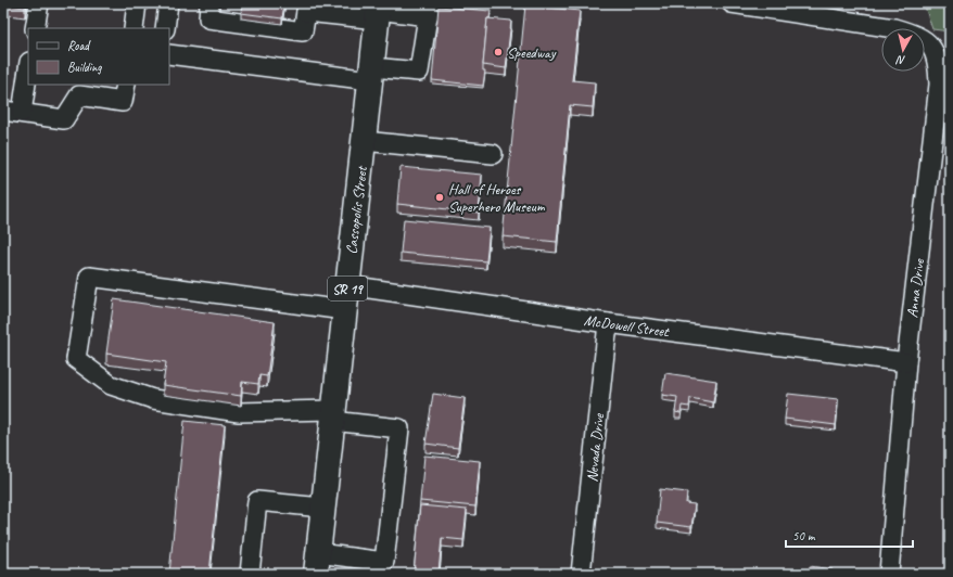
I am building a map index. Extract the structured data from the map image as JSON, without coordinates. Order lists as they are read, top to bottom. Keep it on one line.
{"streets":{"main road":["Cassopolis Street","SR 19"],"street":["Anna Drive","McDowell Street","Nevada Drive"]},"crossings":[["Cassopolis Street","McDowell Street"],["Anna Drive","McDowell Street"],["McDowell Street","Nevada Drive"]],"places":["Speedway","Hall of Heroes Superhero Museum"],"legend":["Road","Building"],"scale_bar":"50 m","north":"bottom"}
